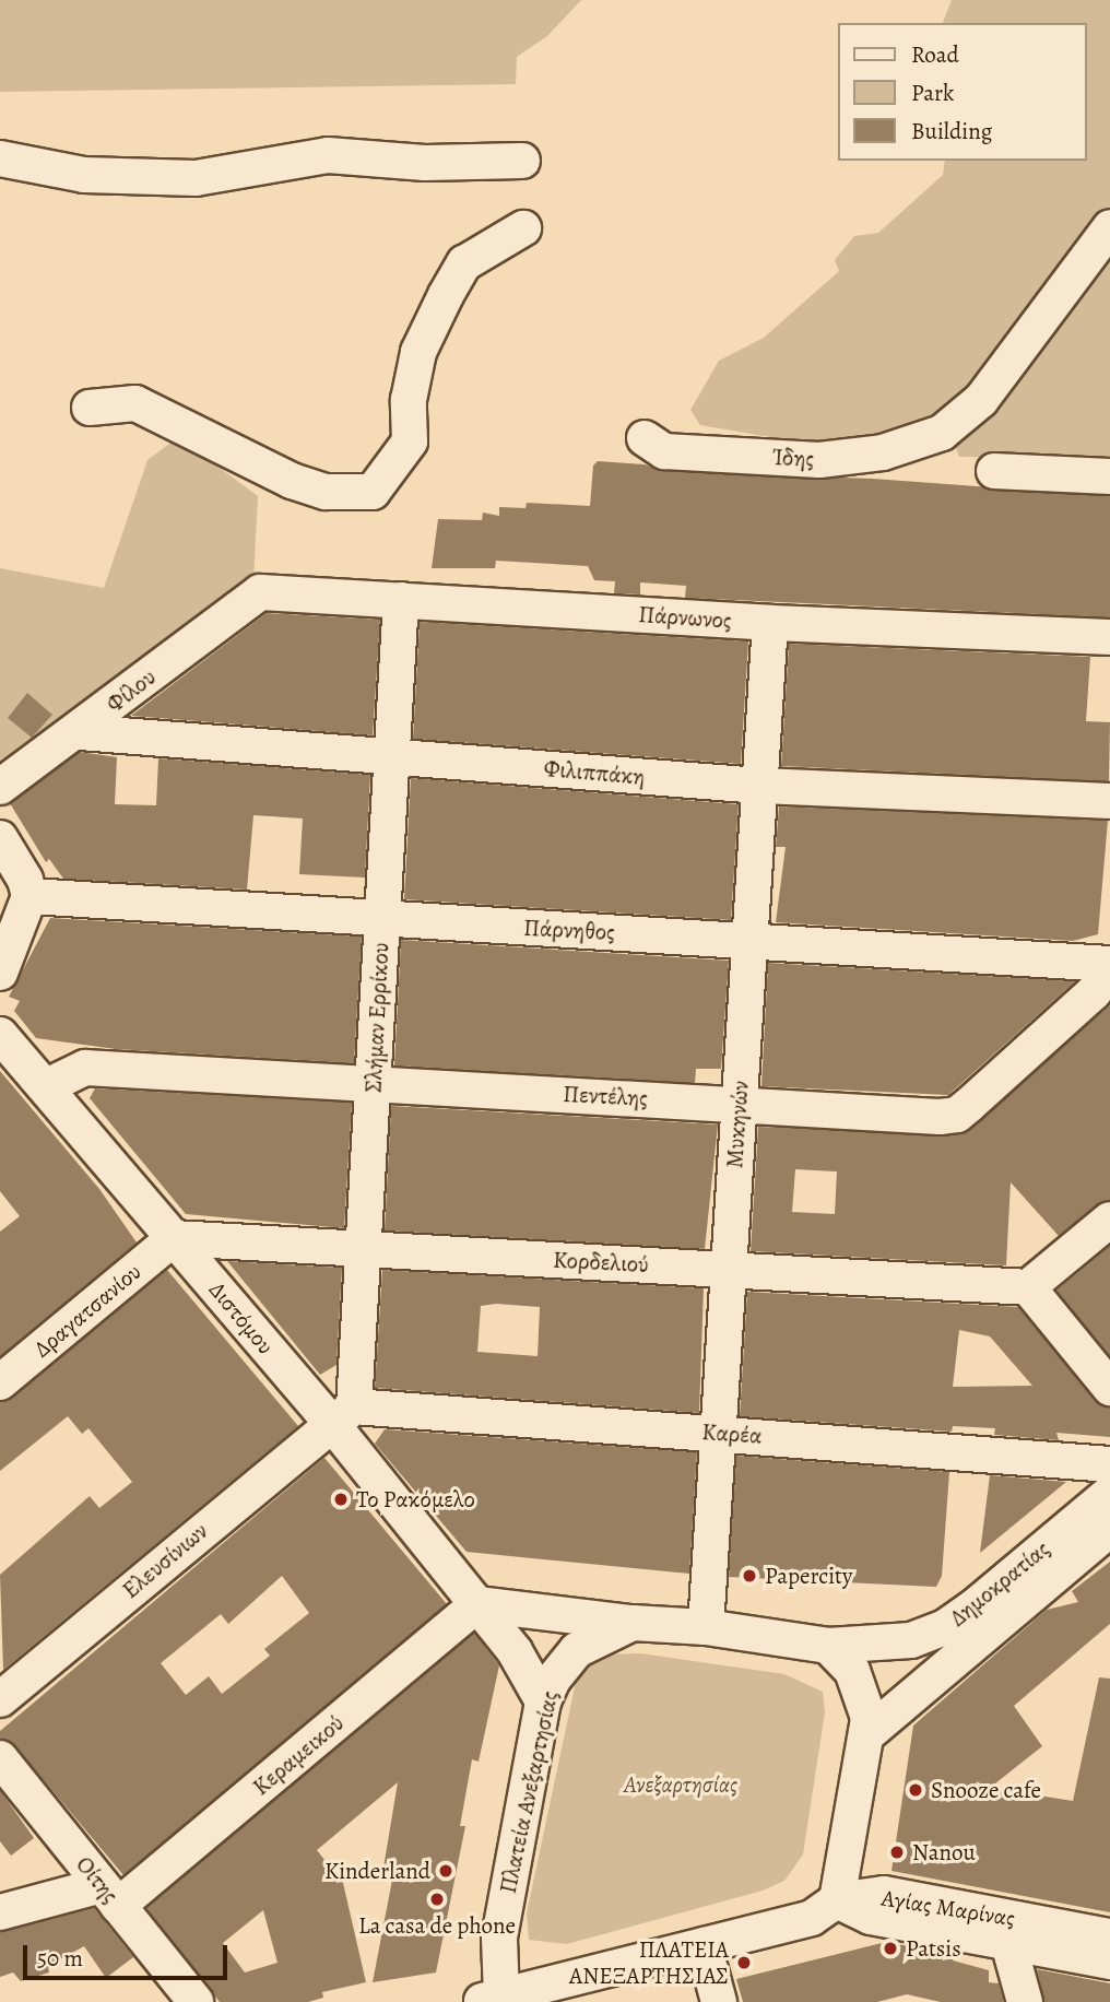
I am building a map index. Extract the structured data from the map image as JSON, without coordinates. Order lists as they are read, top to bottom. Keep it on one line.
{"streets":{"street":["Ίδης","Πάρνωνος","Φίλου","Φιλιππάκη","Πάρνηθος","Σλήμαν Ερρίκου","Πεντέλης","Μυκηνών","Κορδελιού","Δραγατσανίου","Διστόμου","Καρέα","Ελευσίνιων","Δημοκρατίας","Κεραµεικού","Πλατεία Ανεξαρτησίας","Οίτης","Αγίας Μαρίνας"]},"crossings":[["Πάρνωνος","Φίλου"],["Πάρνωνος","Σλήμαν Ερρίκου"],["Πάρνωνος","Μυκηνών"],["Φίλου","Φιλιππάκη"],["Φιλιππάκη","Σλήμαν Ερρίκου"],["Φιλιππάκη","Μυκηνών"],["Πάρνηθος","Σλήμαν Ερρίκου"],["Πάρνηθος","Μυκηνών"],["Σλήμαν Ερρίκου","Πεντέλης"],["Σλήμαν Ερρίκου","Κορδελιού"],["Σλήμαν Ερρίκου","Διστόμου"],["Σλήμαν Ερρίκου","Καρέα"],["Σλήμαν Ερρίκου","Ελευσίνιων"],["Πεντέλης","Μυκηνών"],["Πεντέλης","Διστόμου"],["Μυκηνών","Κορδελιού"],["Μυκηνών","Καρέα"],["Μυκηνών","Πλατεία Ανεξαρτησίας"],["Κορδελιού","Δραγατσανίου"],["Κορδελιού","Διστόμου"],["Δραγατσανίου","Διστόμου"],["Διστόμου","Καρέα"],["Διστόμου","Ελευσίνιων"],["Διστόμου","Κεραµεικού"],["Διστόμου","Πλατεία Ανεξαρτησίας"],["Καρέα","Ελευσίνιων"],["Δημοκρατίας","Πλατεία Ανεξαρτησίας"],["Κεραµεικού","Οίτης"],["Πλατεία Ανεξαρτησίας","Αγίας Μαρίνας"]],"parks":["Ανεξαρτησίας"],"places":["Το Ρακόμελο","Papercity","Snooze cafe","Nanou","Kinderland","La casa de phone","Patsis","ΠΛΑΤΕΙΑ ΑΝΕΞΑΡΤΗΣΙΑΣ"],"legend":["Road","Park","Building"],"scale_bar":"50 m"}
